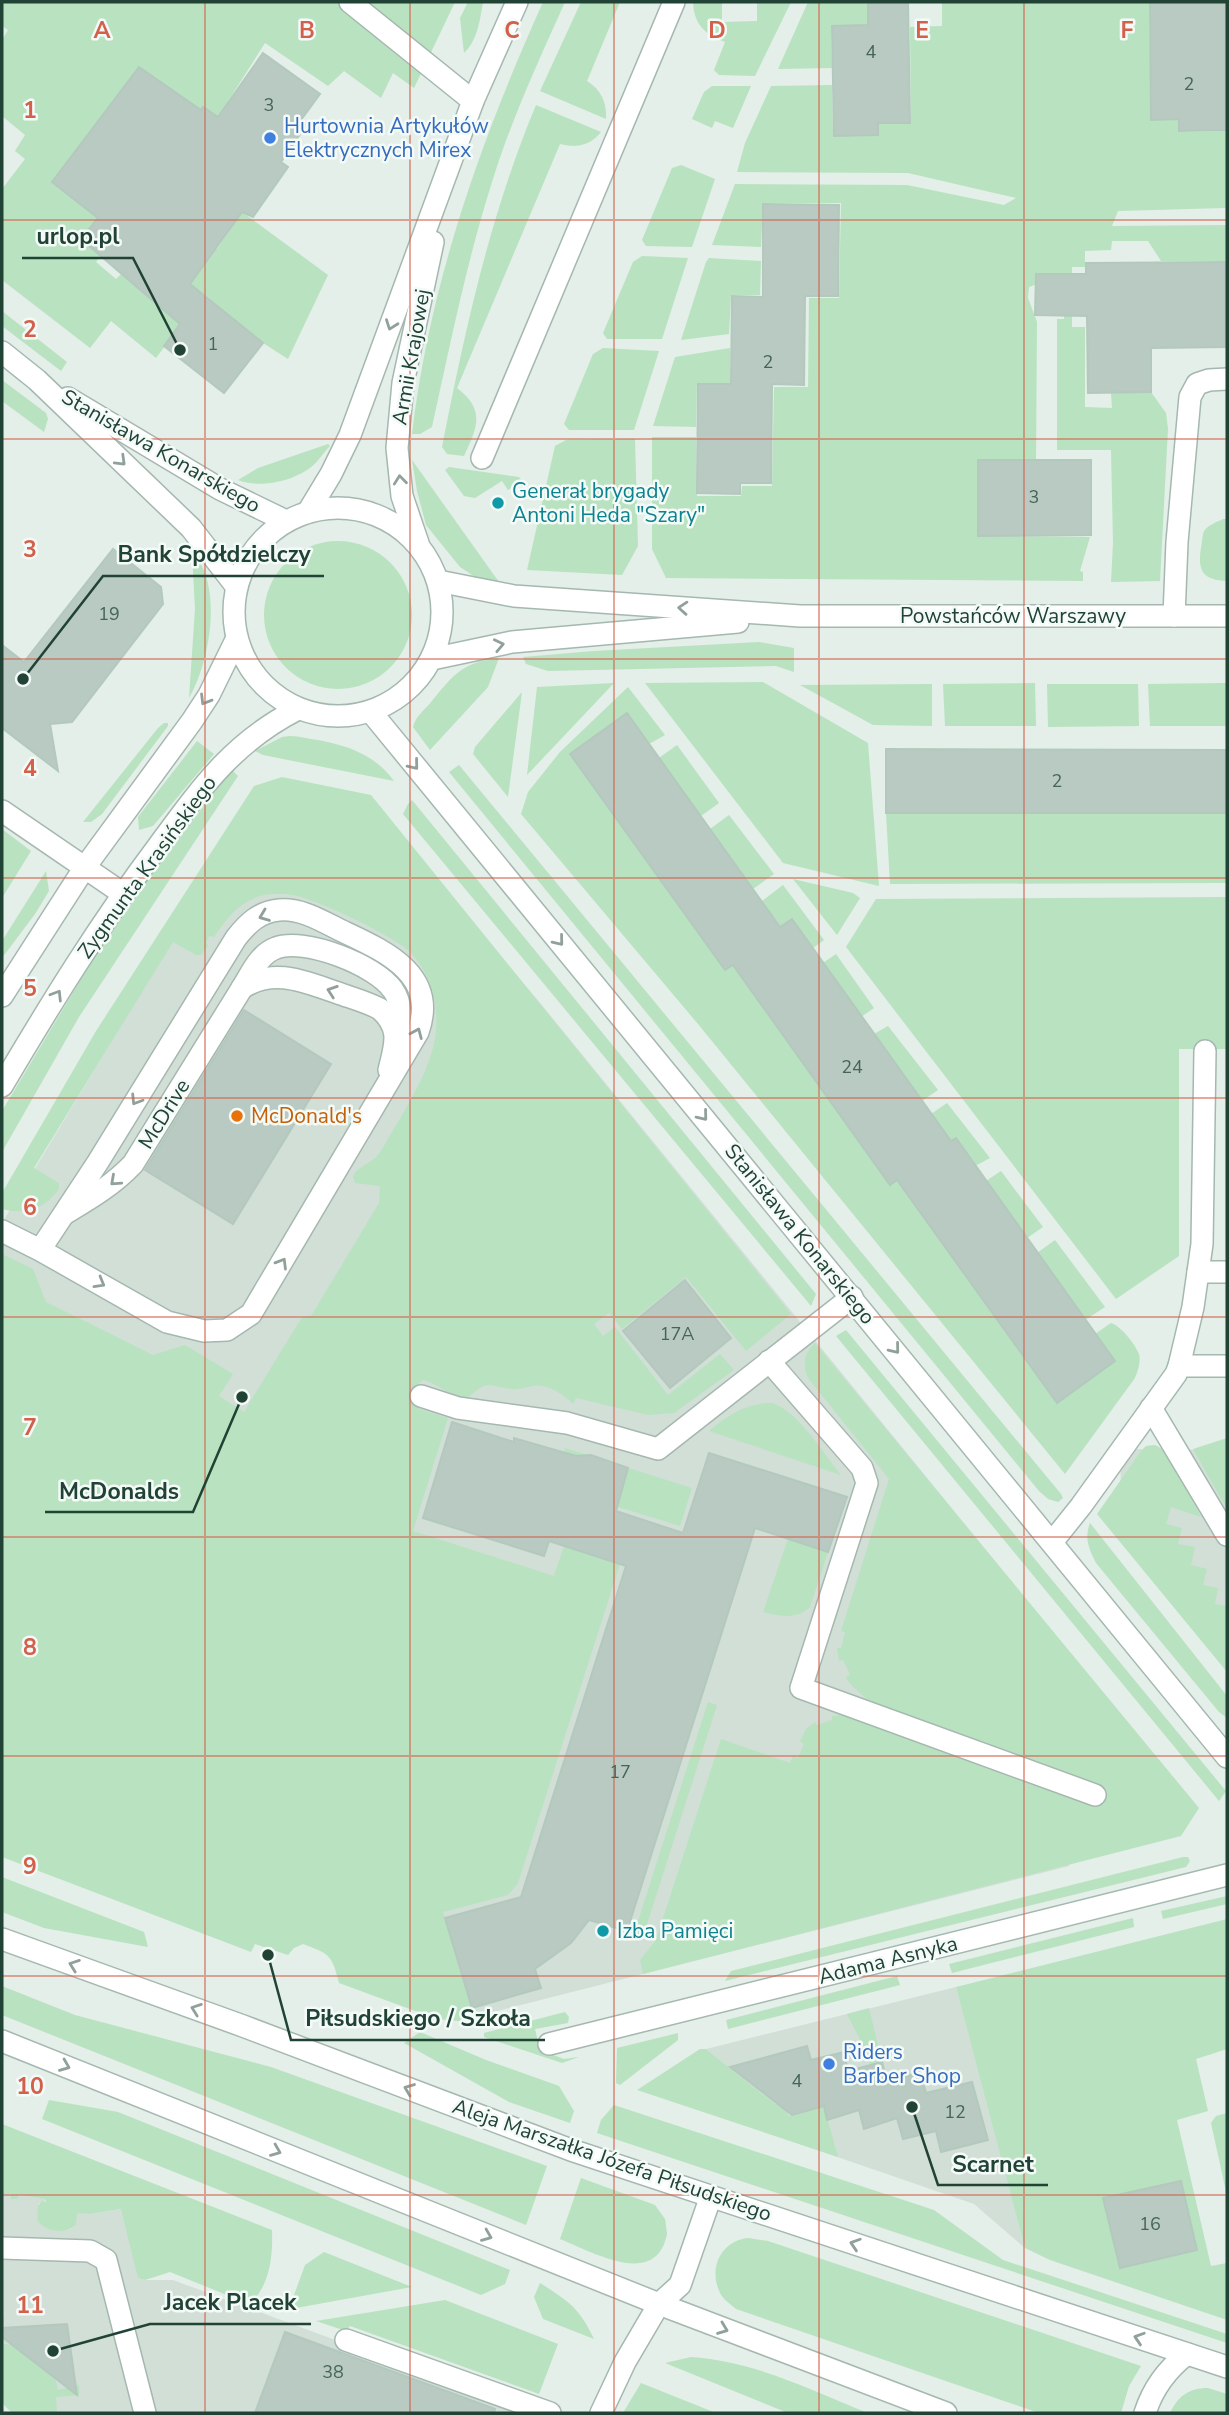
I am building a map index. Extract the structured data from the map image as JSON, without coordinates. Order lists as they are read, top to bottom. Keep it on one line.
{"streets":{"street":["Armii Krajowej","Stanisława Konarskiego","Powstańców Warszawy","Zygmunta Krasińskiego","McDrive","Adama Asnyka","Aleja Marszałka Józefa Piłsudskiego"]},"crossings":[["Armii Krajowej","Stanisława Konarskiego"],["Armii Krajowej","Powstańców Warszawy"],["Armii Krajowej","Zygmunta Krasińskiego"],["Stanisława Konarskiego","Powstańców Warszawy"],["Stanisława Konarskiego","Zygmunta Krasińskiego"],["Powstańców Warszawy","Zygmunta Krasińskiego"]],"one_way":["Stanisława Konarskiego","McDrive"],"places":["Hurtownia Artykułów Elektrycznych Mirex","urlop.pl","Generał brygady Antoni Heda \"Szary\"","Bank Spółdzielczy","McDonald's","McDonalds","Izba Pamięci","Piłsudskiego / Szkoła","Riders Barber Shop","Scarnet","Jacek Placek"],"house_numbers":["4","2","3","1","2","3","19","2","24","17A","17","4","12","16","38"],"grid":{"columns":["A","B","C","D","E","F"],"rows":["1","2","3","4","5","6","7","8","9","10","11"]}}
